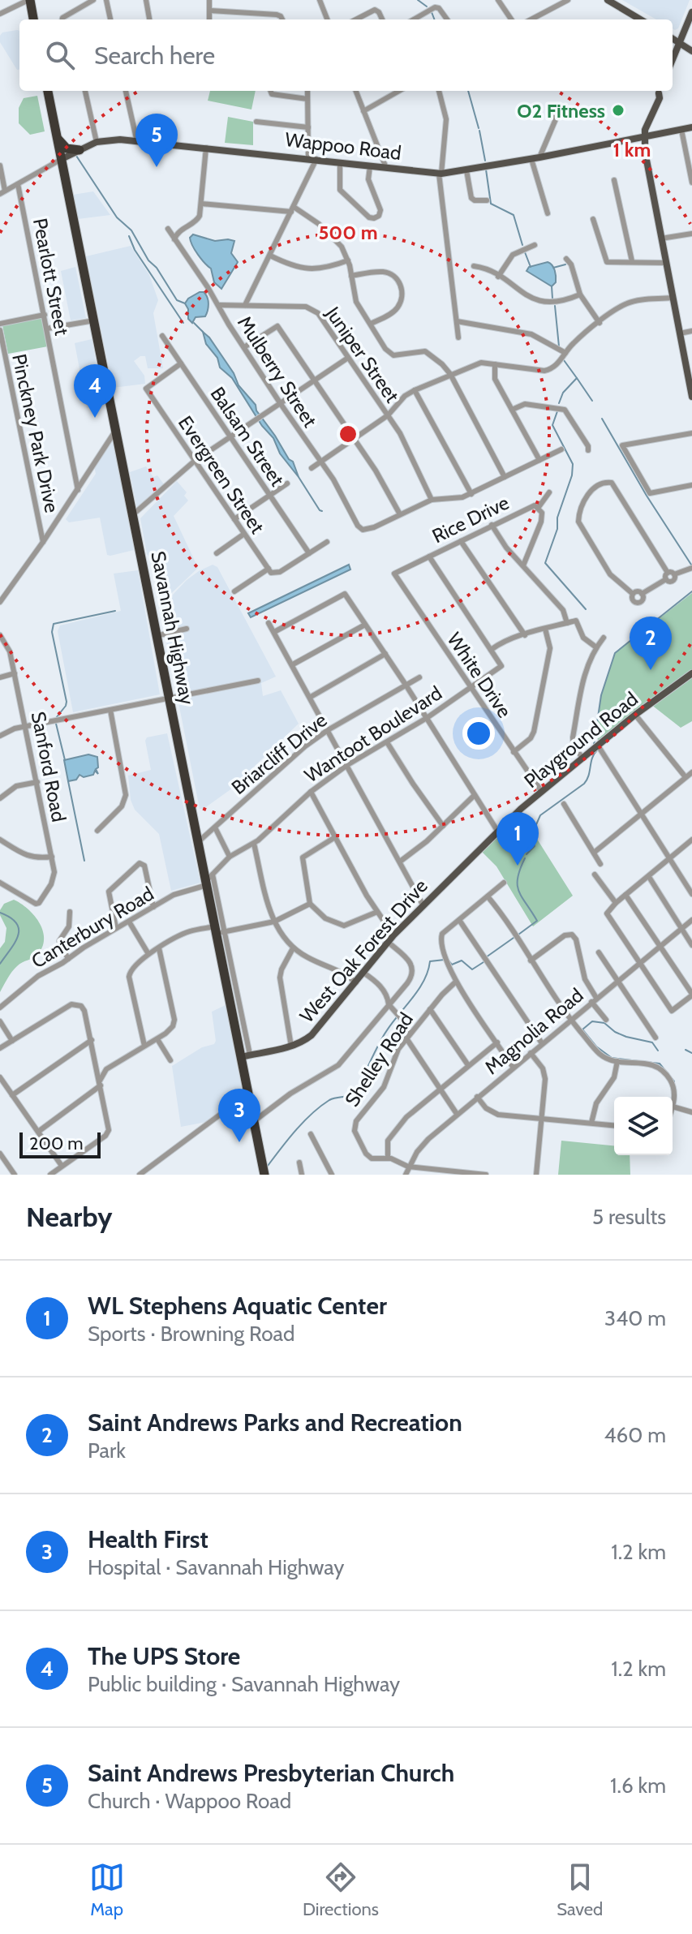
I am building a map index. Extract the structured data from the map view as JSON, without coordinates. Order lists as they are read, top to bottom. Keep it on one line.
{"streets":{"highway":["Savannah Highway"],"main road":["Wappoo Road","Playground Road","West Oak Forest Drive"],"street":["Pearlott Street","Juniper Street","Mulberry Street","Pinckney Park Drive","Balsam Street","Evergreen Street","Rice Drive","White Drive","Wantoot Boulevard","Briarcliff Drive","Sanford Road","Canterbury Road","Magnolia Road","Shelley Road"]},"crossings":[["Wappoo Road","Pearlott Street"],["Wappoo Road","Savannah Highway"],["Juniper Street","Mulberry Street"],["Balsam Street","Evergreen Street"],["Rice Drive","White Drive"],["Savannah Highway","Wantoot Boulevard"],["Savannah Highway","Briarcliff Drive"],["Savannah Highway","Canterbury Road"],["Savannah Highway","West Oak Forest Drive"],["White Drive","Wantoot Boulevard"],["White Drive","Playground Road"],["Wantoot Boulevard","Canterbury Road"],["Playground Road","West Oak Forest Drive"],["Magnolia Road","Shelley Road"]],"places":["O2 Fitness"],"scale_bar":"200 m","page":{"search":"Search here","pins":["5","4","2","1","3"],"scale":"200 m","heading":["Nearby","5 results"],"list":[{"mark":"1","name":"WL Stephens Aquatic Center","note":"Sports · Browning Road","value":"340 m"},{"mark":"2","name":"Saint Andrews Parks and Recreation","note":"Park","value":"460 m"},{"mark":"3","name":"Health First","note":"Hospital · Savannah Highway","value":"1.2 km"},{"mark":"4","name":"The UPS Store","note":"Public building · Savannah Highway","value":"1.2 km"},{"mark":"5","name":"Saint Andrews Presbyterian Church","note":"Church · Wappoo Road","value":"1.6 km"}],"nav":["Map","Directions","Saved"]},"rings":["1 km","500 m"]}
